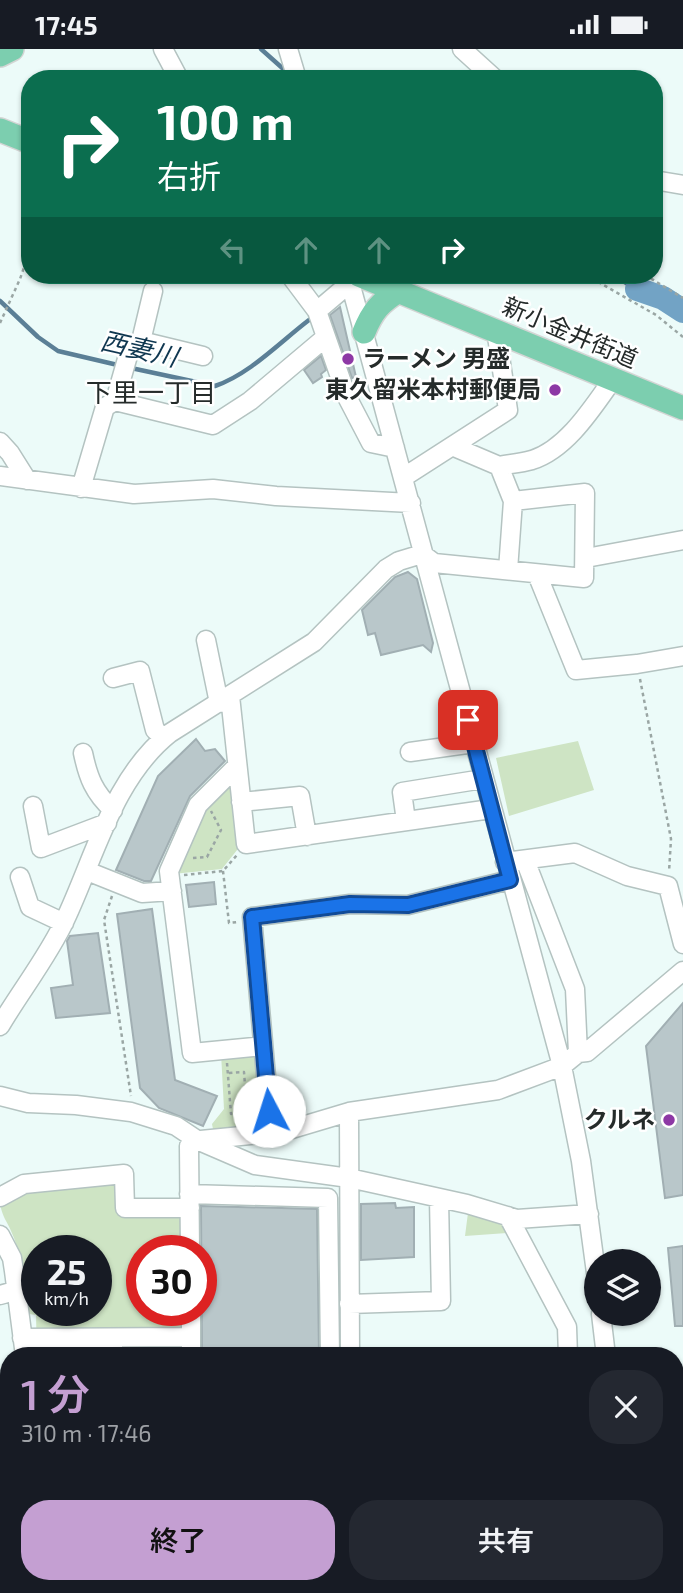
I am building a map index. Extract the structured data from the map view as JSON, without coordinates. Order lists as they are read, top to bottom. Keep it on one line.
{"streets":{"main road":["新小金井街道"]},"districts":["下里一丁目"],"water":["西妻川"],"places":["ラーメン 男盛","東久留米本村郵便局","クルネ"],"page":{"status":"17:45","turn":["100 m","右折"],"speed":"25 km/h","limit":"30","heading":["1 分","310 m · 17:46"],"buttons":["終了","共有"]}}
